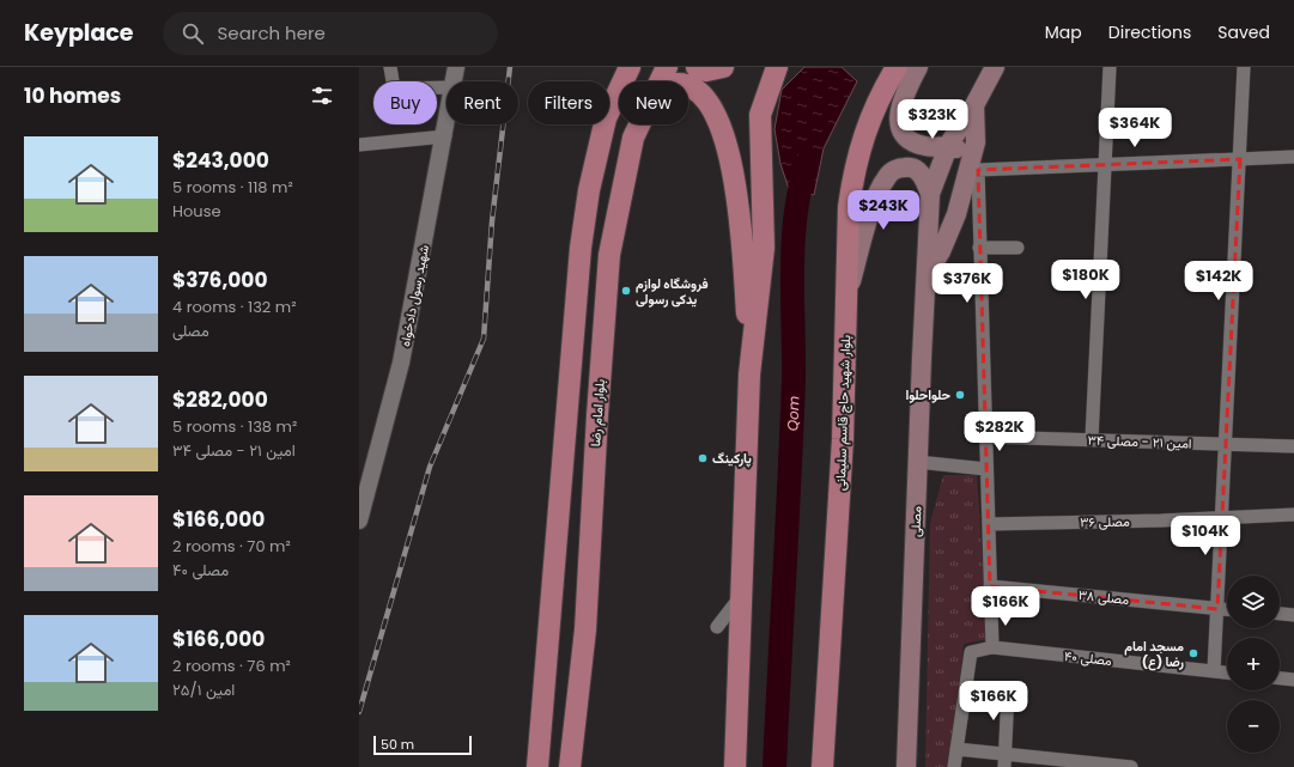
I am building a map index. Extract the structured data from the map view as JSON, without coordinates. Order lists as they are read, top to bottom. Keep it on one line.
{"streets":{"main road":["بلوار امام رضا","بلوار شهید حاج قاسم سلیمانی","مصلی"],"street":["شهید رسول دادخواه","امین ۲۱ - مصلی ۳۴","مصلی ۳۶","مصلی ۳۸","مصلی ۴۰"]},"water":["Qom"],"places":["فروشگاه لوازم یدکی رسولی","حلواحلوا","پارکینگ","مسجد امام رضا (ع)"],"scale_bar":"50 m","page":{"header":"Keyplace","search":"Search here","nav":["Map","Directions","Saved"],"heading":"10 homes","chip":["Buy","Rent","Filters","New"],"price":["$323K","$364K","$243K","$180K","$142K","$376K","$282K","$104K","$166K","$166K"],"list":[{"name":"$243,000","note":"5 rooms · 118 m² · House"},{"name":"$376,000","note":"4 rooms · 132 m² · مصلی"},{"name":"$282,000","note":"5 rooms · 138 m² · امین ۲۱ - مصلی ۳۴"},{"name":"$166,000","note":"2 rooms · 70 m² · مصلی ۴۰"},{"name":"$166,000","note":"2 rooms · 76 m² · امین ۲۵/۱"}],"map_buttons":["+","−"],"scale":"50 m"}}
